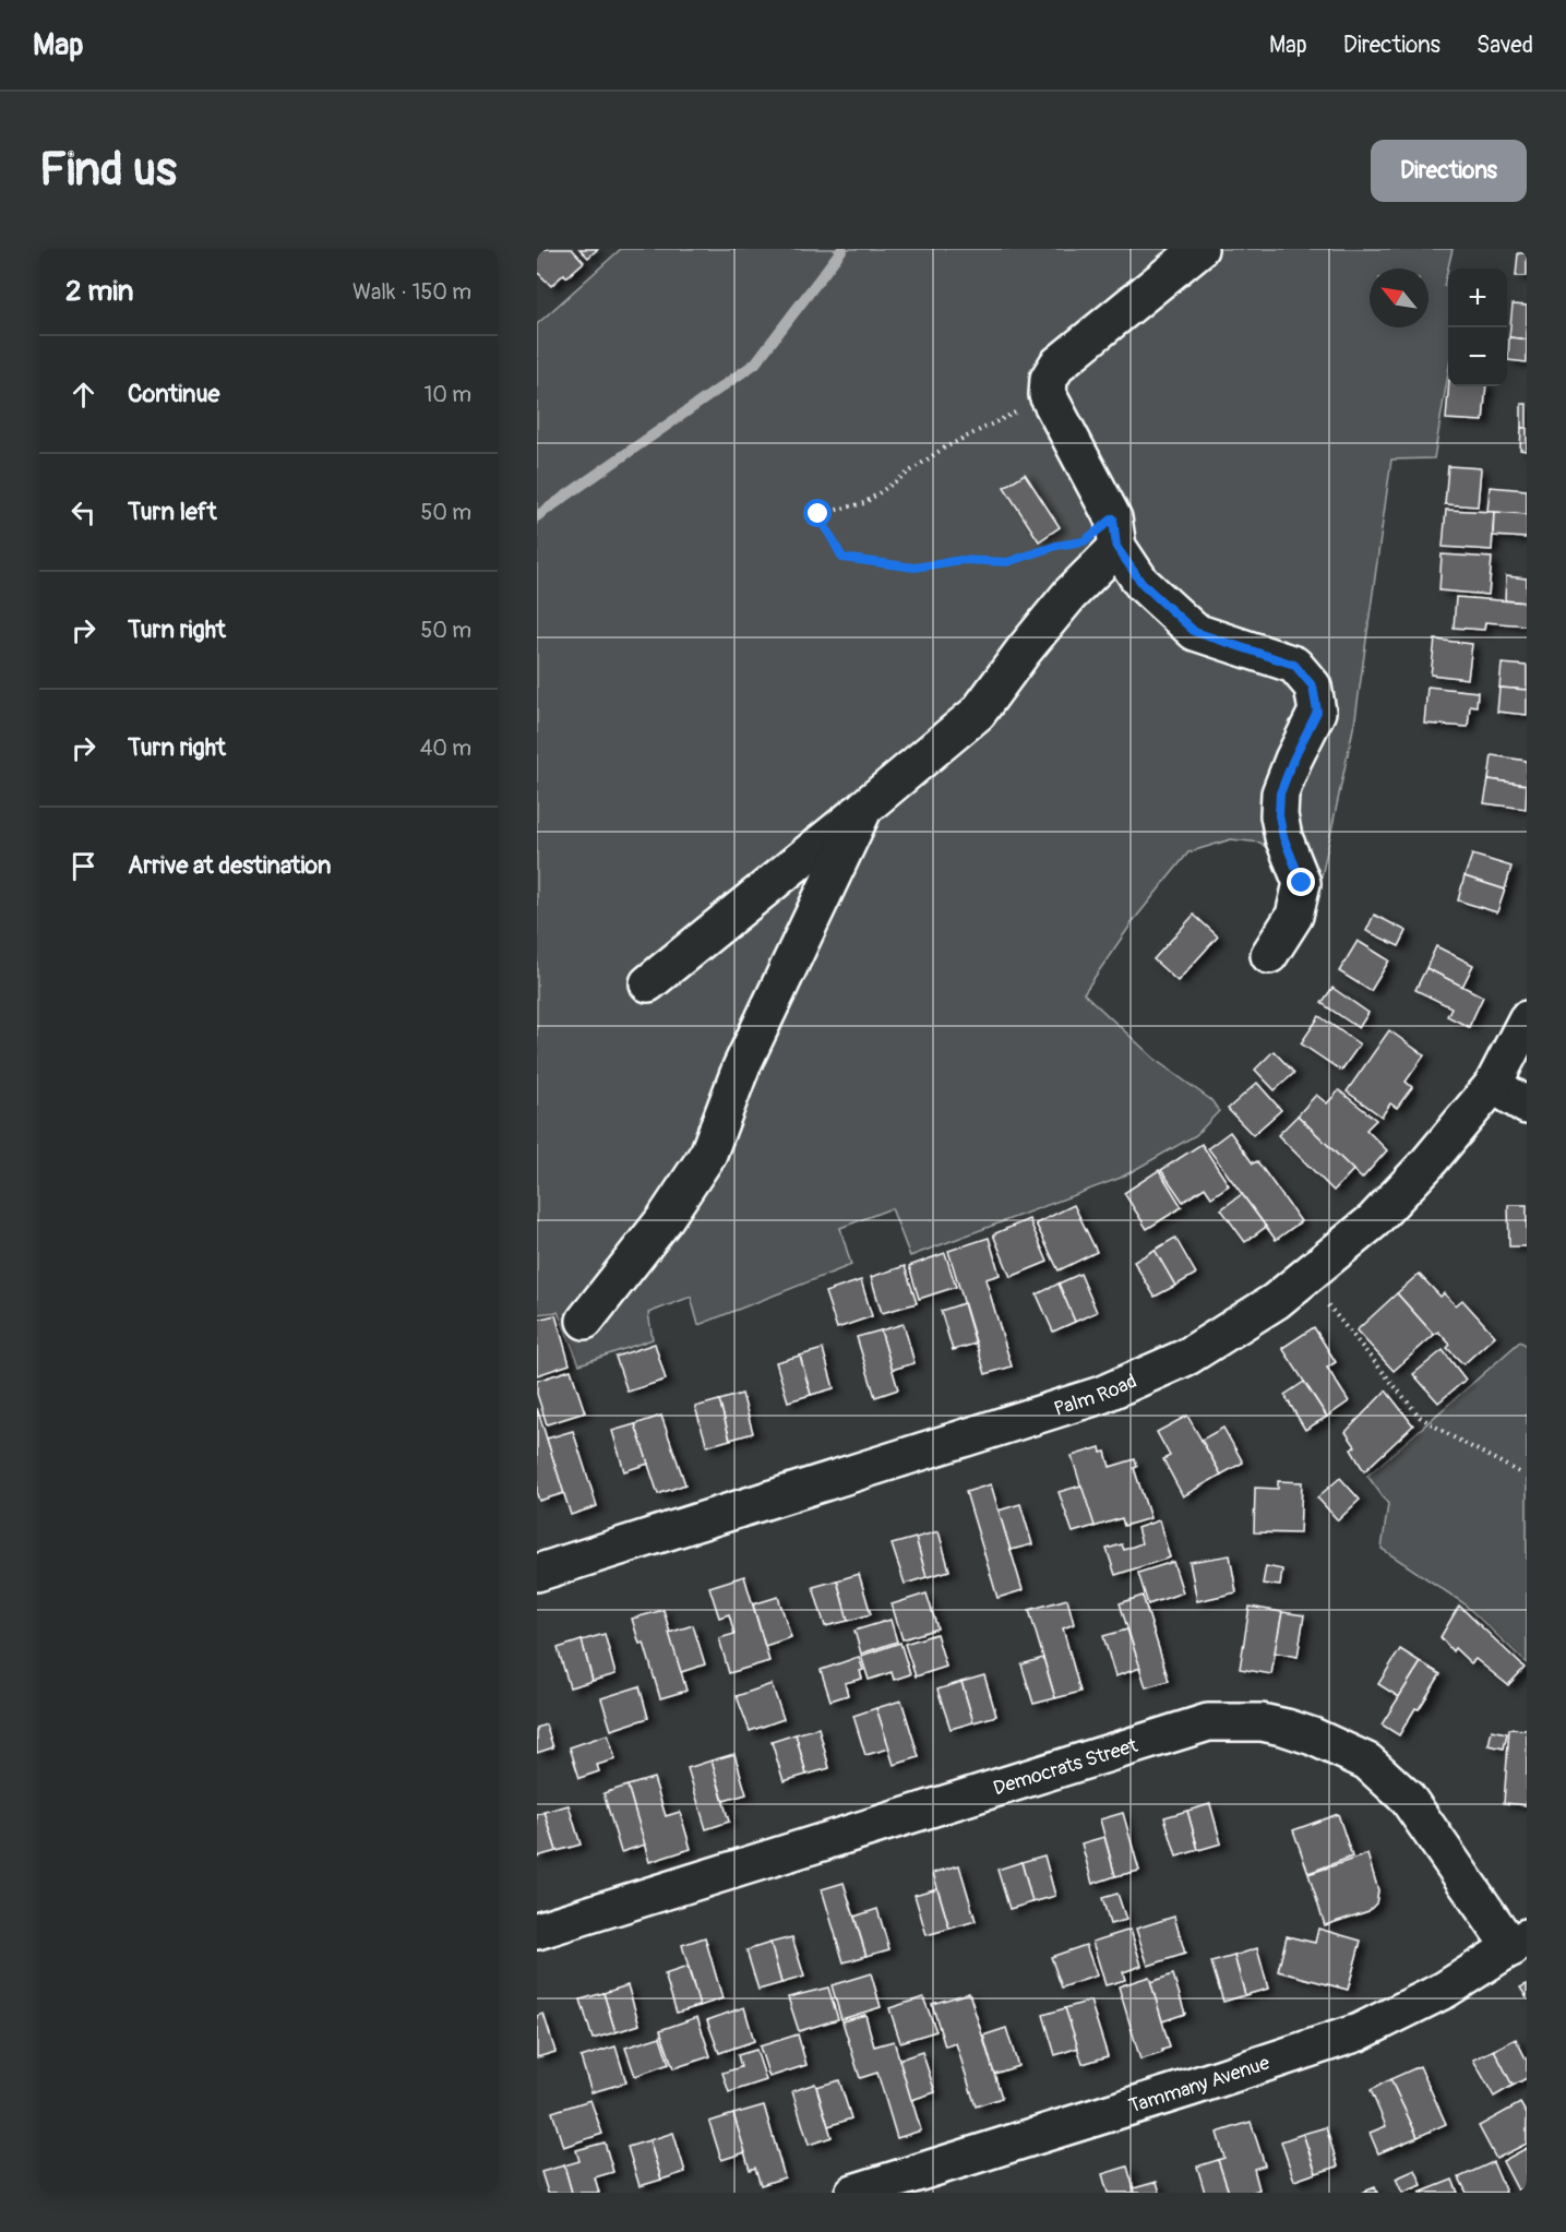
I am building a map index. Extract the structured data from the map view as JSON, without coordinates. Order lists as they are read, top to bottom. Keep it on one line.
{"streets":{"street":["Palm Road","Democrats Street","Tammany Avenue"]},"crossings":[["Democrats Street","Tammany Avenue"]],"north":"top left","page":{"header":"Map","nav":["Map","Directions","Saved"],"buttons":"Directions","title":"Find us","heading":["2 min","Walk · 150 m"],"map_buttons":["+","−"],"list":[["Continue","10 m"],["Turn left","50 m"],["Turn right","50 m"],["Turn right","40 m"],"Arrive at destination"]}}
